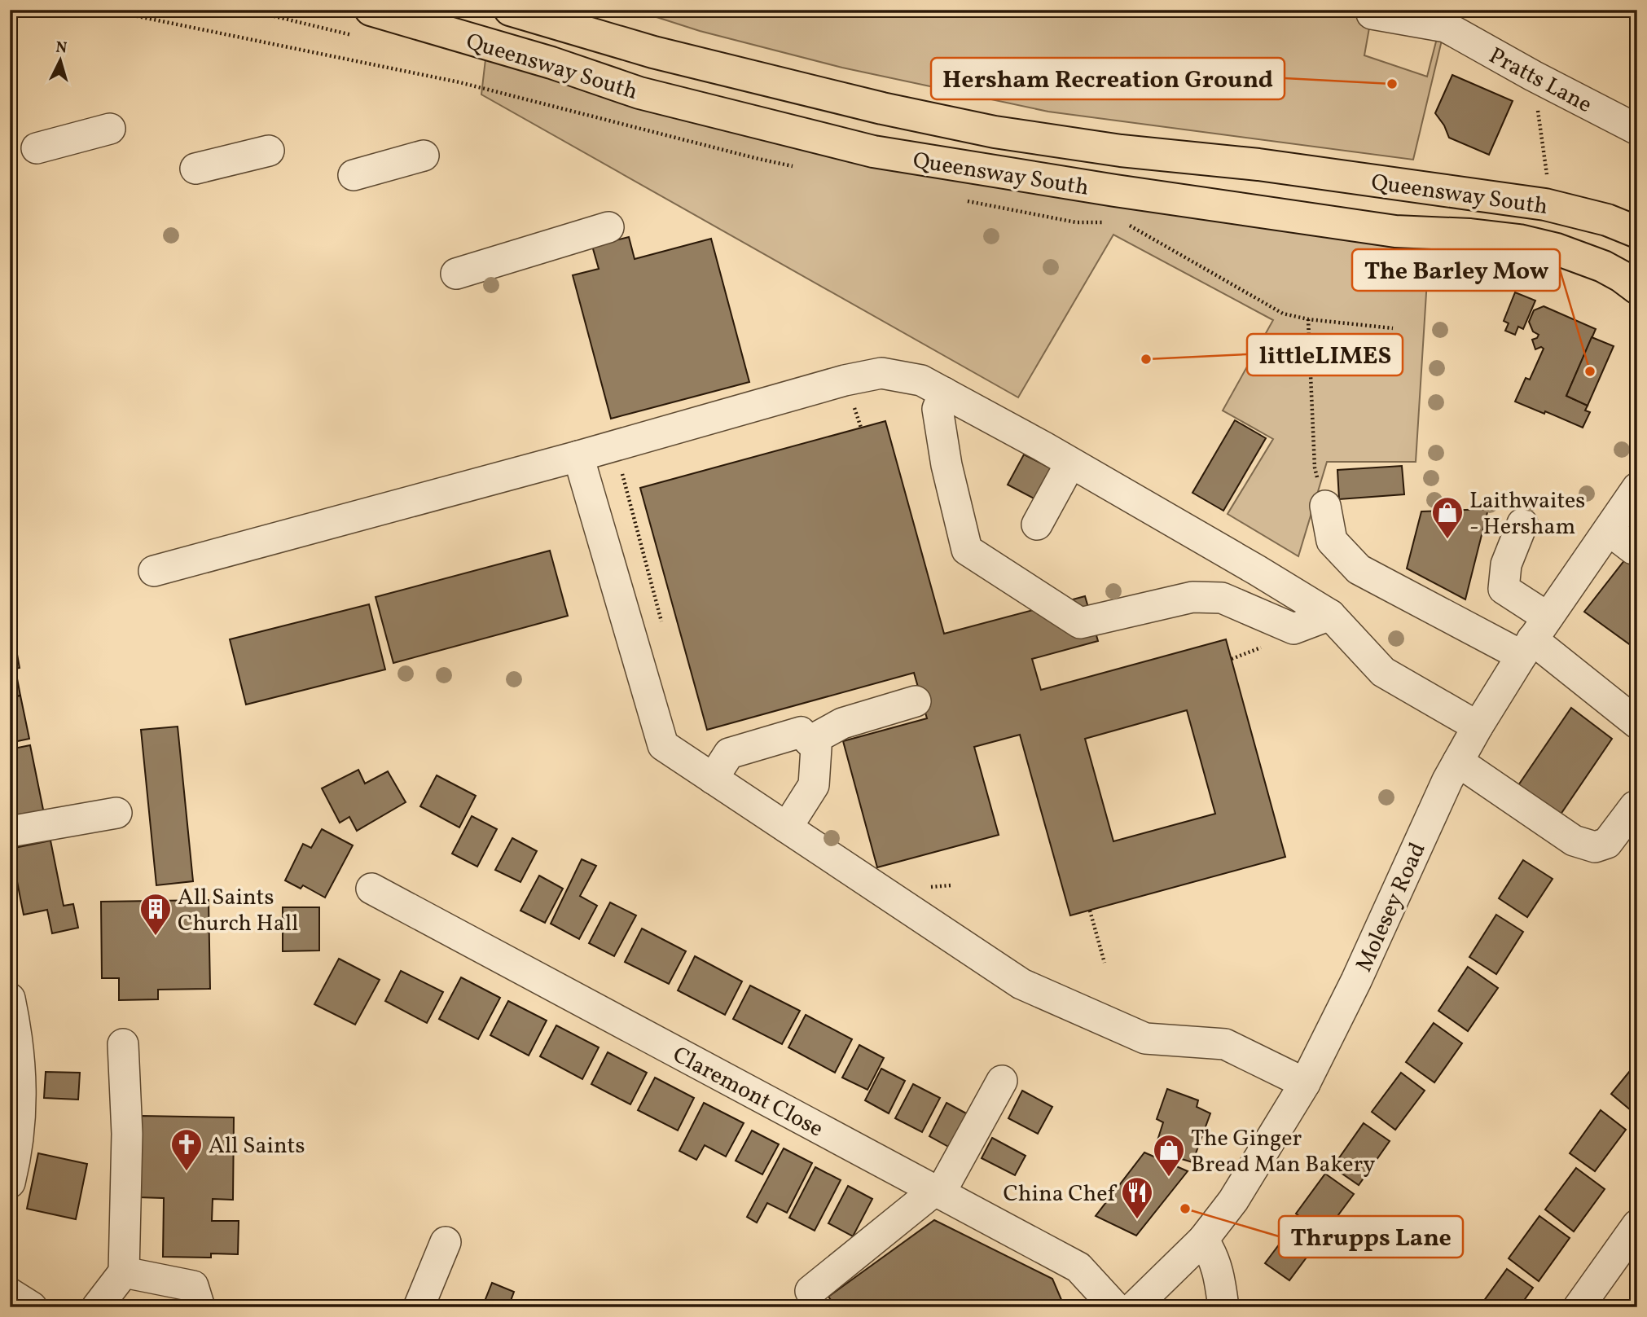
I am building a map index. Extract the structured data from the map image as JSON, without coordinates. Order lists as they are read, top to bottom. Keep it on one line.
{"streets":{"main road":["Queensway South"],"street":["Pratts Lane","Molesey Road","Claremont Close"]},"places":{"other":["Hersham Recreation Ground","littleLIMES","The Barley Mow","Thrupps Lane"],"shop":["Laithwaites - Hersham","The Ginger Bread Man Bakery"],"building":["All Saints Church Hall"],"church":["All Saints"],"restaurant":["China Chef"]},"north":"top"}
